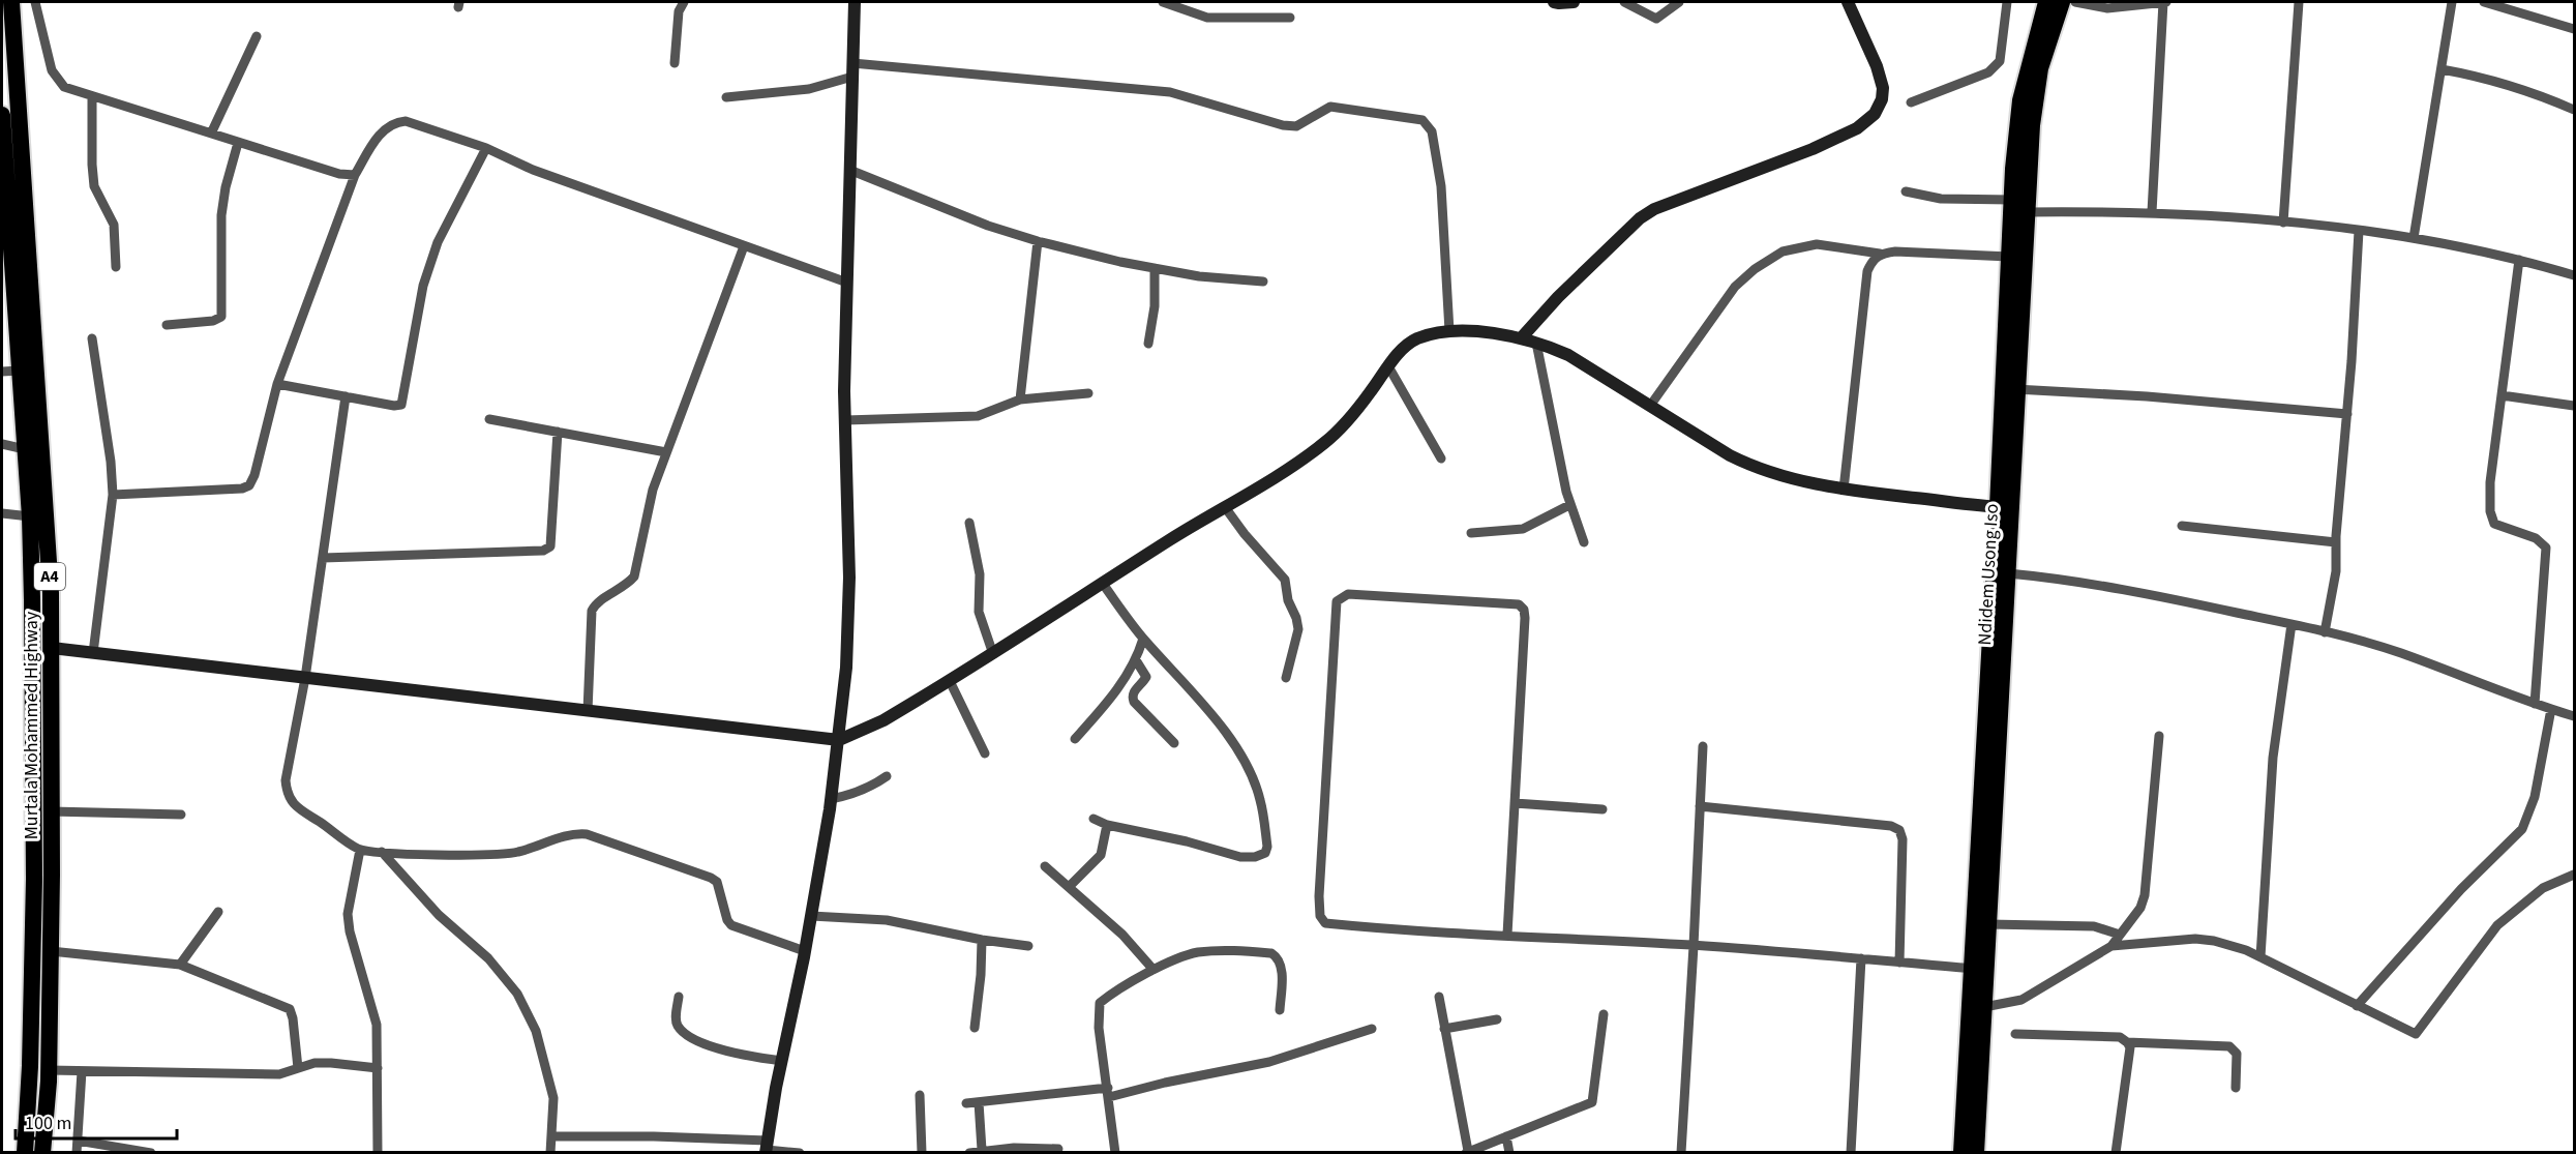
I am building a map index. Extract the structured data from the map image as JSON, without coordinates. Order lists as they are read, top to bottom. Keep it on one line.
{"streets":{"highway":["Ndidem Usong Iso","A4","Murtala Mohammed Highway"]},"scale_bar":"100 m"}
